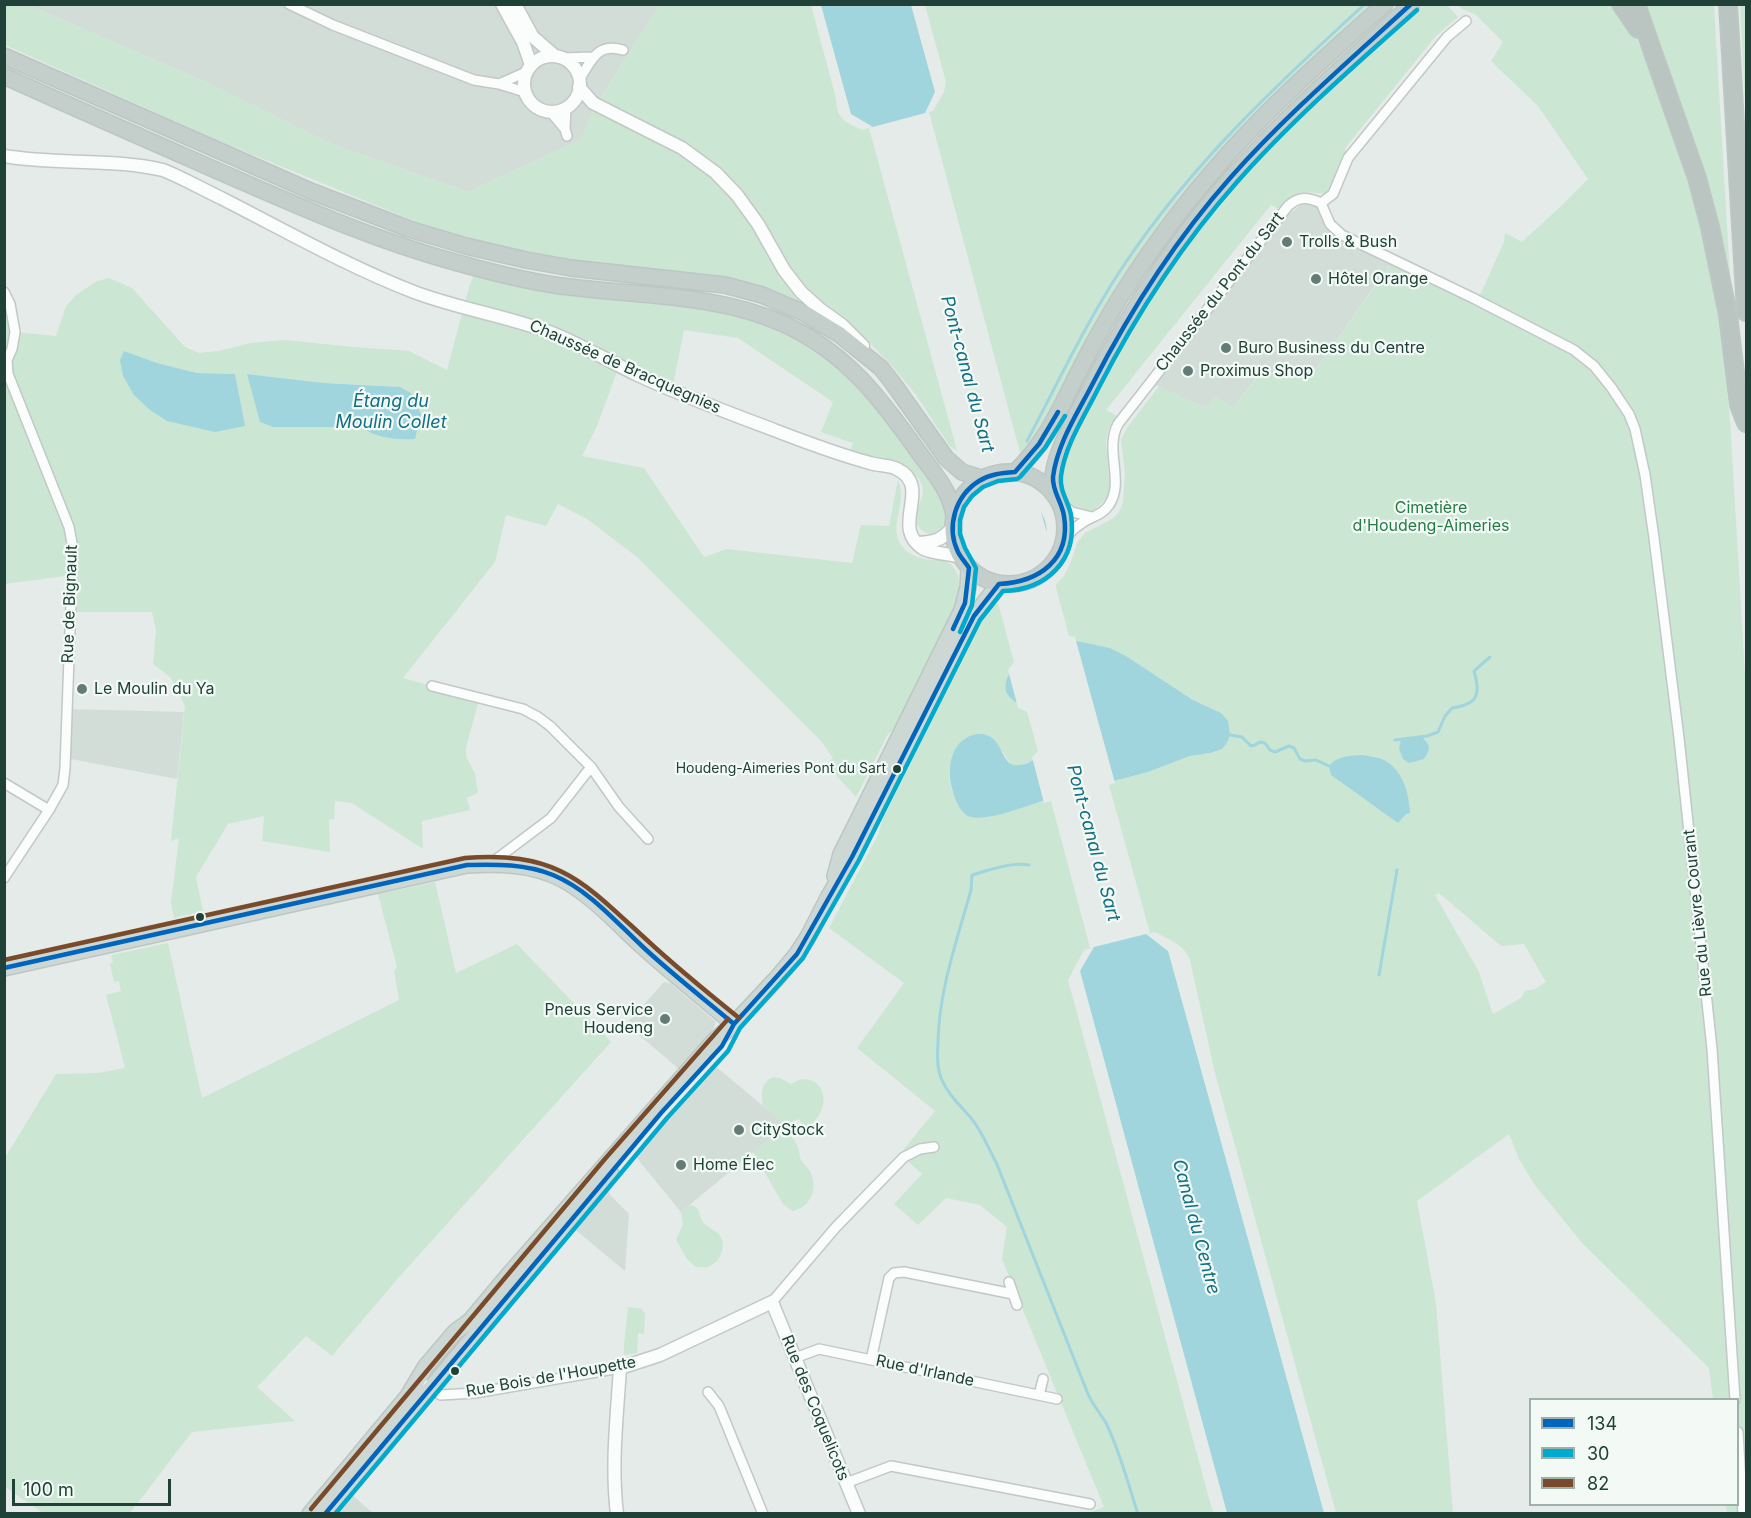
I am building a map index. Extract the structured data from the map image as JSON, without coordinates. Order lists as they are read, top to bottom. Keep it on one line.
{"streets":{"street":["Chaussée du Pont du Sart","Chaussée de Bracquegnies","Rue de Bignault","Rue du Lièvre Courant","Rue d'Irlande","Rue Bois de l'Houpette","Rue des Coquelicots"]},"crossings":[["Chaussée du Pont du Sart","Rue du Lièvre Courant"],["Rue d'Irlande","Rue des Coquelicots"],["Rue Bois de l'Houpette","Rue des Coquelicots"]],"water":["Pont-canal du Sart","Étang du Moulin Collet","Canal du Centre"],"parks":["Cimetière d'Houdeng-Aimeries"],"places":["Trolls & Bush","Hôtel Orange","Buro Business du Centre","Proximus Shop","Le Moulin du Ya","Houdeng-Aimeries Pont du Sart","Pneus Service Houdeng","CityStock","Home Élec"],"lines":["transit line 134","transit line 30","transit line 82"],"legend":["134","30","82"],"scale_bar":"100 m"}
